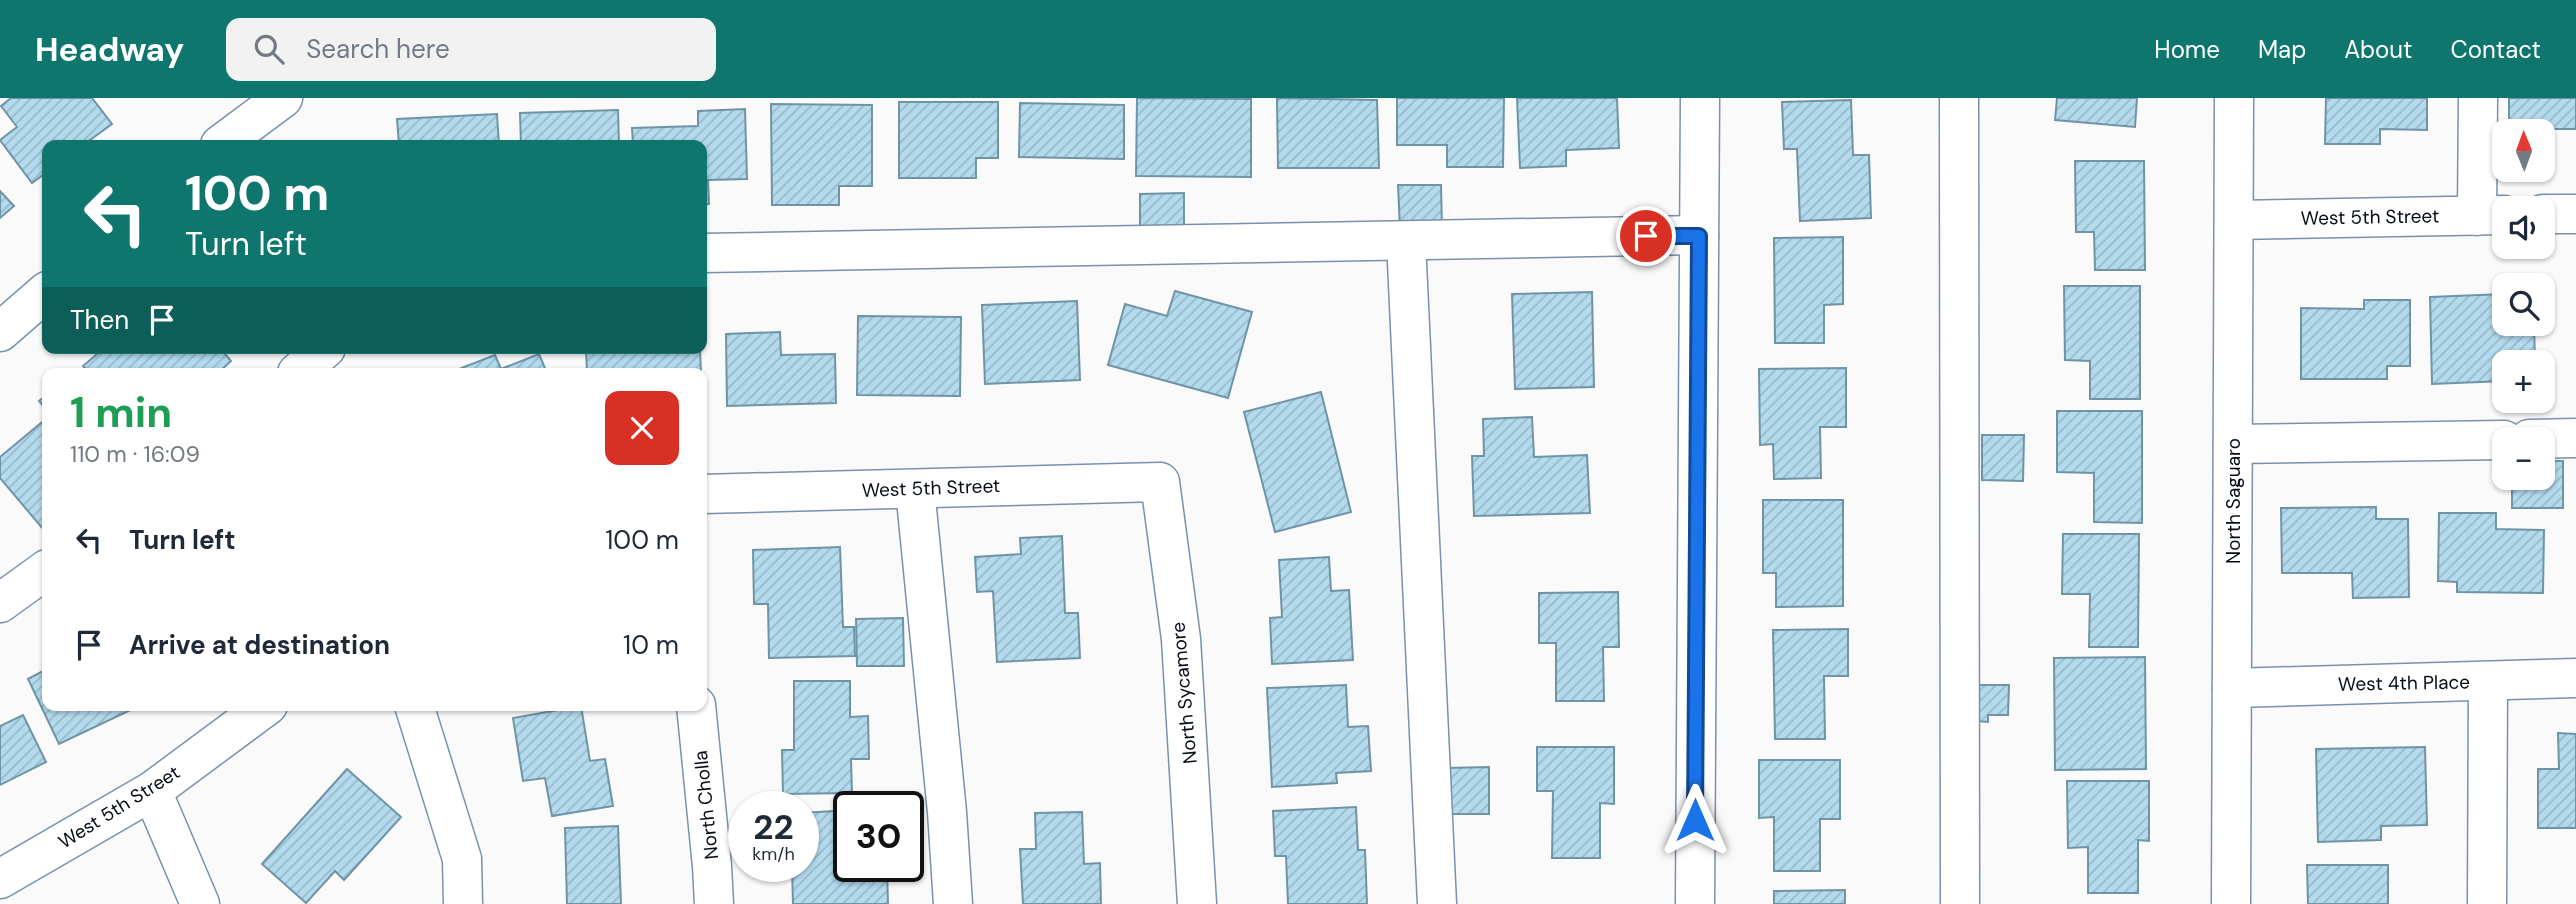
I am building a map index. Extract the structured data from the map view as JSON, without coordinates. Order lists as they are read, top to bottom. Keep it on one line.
{"streets":{"street":["West 5th Street","North Saguaro","West 4th Place","North Sycamore","North Cholla"]},"crossings":[["West 5th Street","North Saguaro"],["West 5th Street","North Sycamore"],["North Saguaro","West 4th Place"]],"north":"top","page":{"header":"Headway","search":"Search here","nav":["Home","Map","About","Contact"],"map_buttons":["+","−"],"turn":["100 m","Turn left"],"then":"Then","heading":["1 min","110 m · 16:09"],"list":[{"name":"Turn left","value":"100 m"},{"name":"Arrive at destination","value":"10 m"}],"speed":"22 km/h","limit":"30"}}
